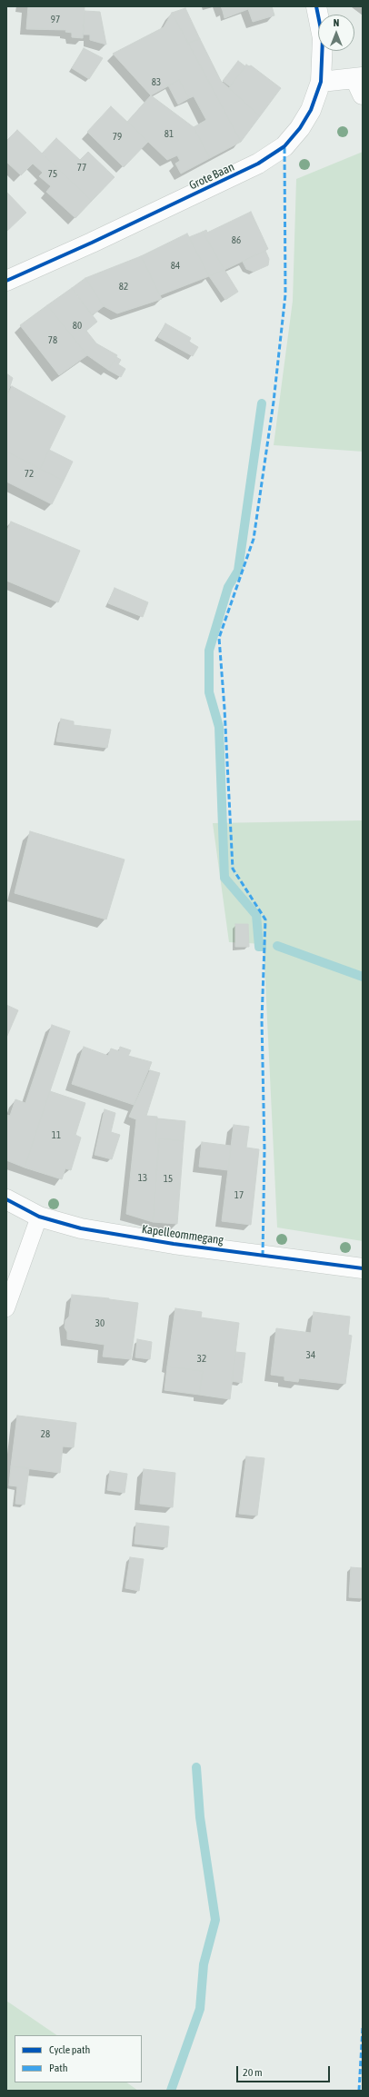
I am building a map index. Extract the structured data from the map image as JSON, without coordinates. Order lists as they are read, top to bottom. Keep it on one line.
{"streets":{"street":["Grote Baan","Kapelleommegang"]},"house_numbers":["97","83","81","79","77","75","86","84","82","80","78","72","11","13","15","17","30","34","32","28"],"legend":["Cycle path","Path"],"scale_bar":"20 m","north":"top"}
